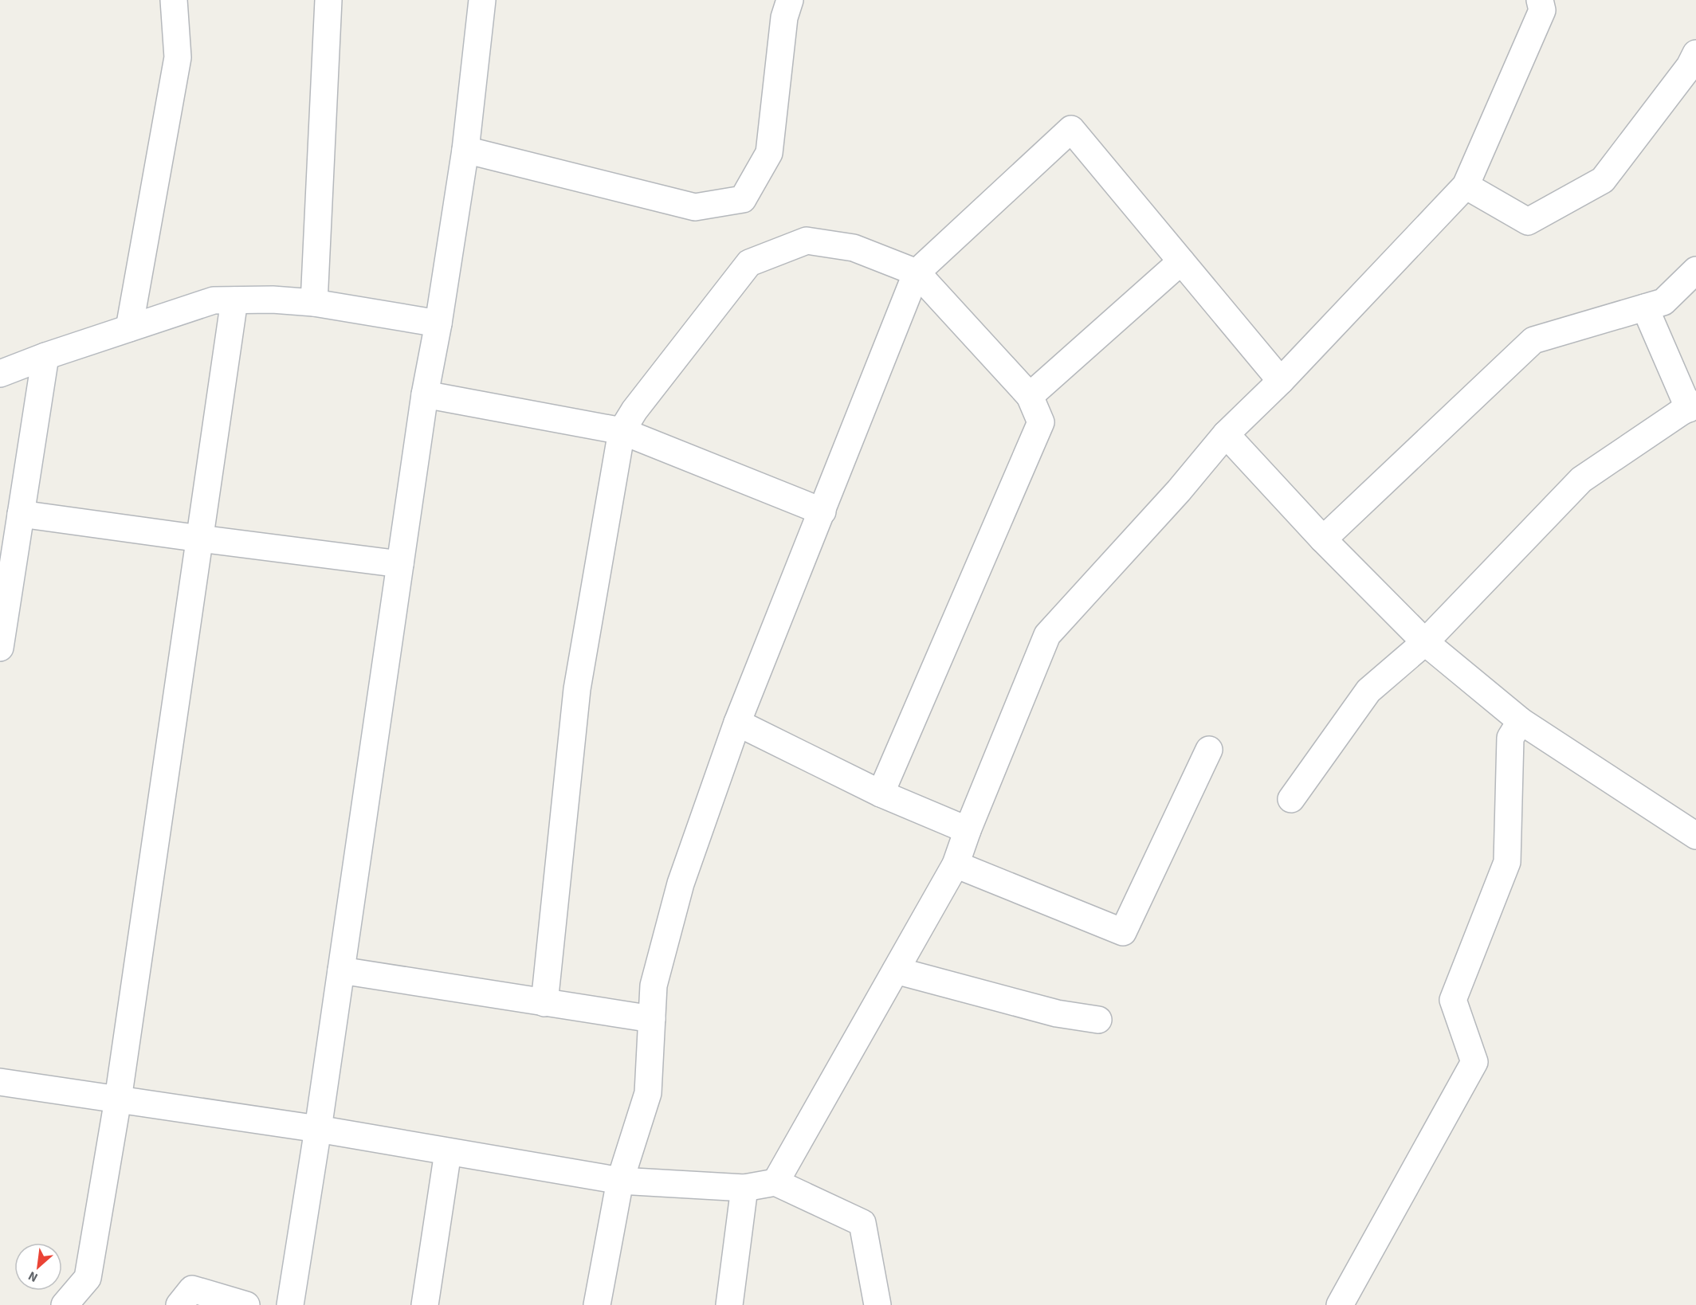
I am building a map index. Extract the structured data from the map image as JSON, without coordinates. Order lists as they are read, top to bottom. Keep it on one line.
{"north":"bottom left"}
